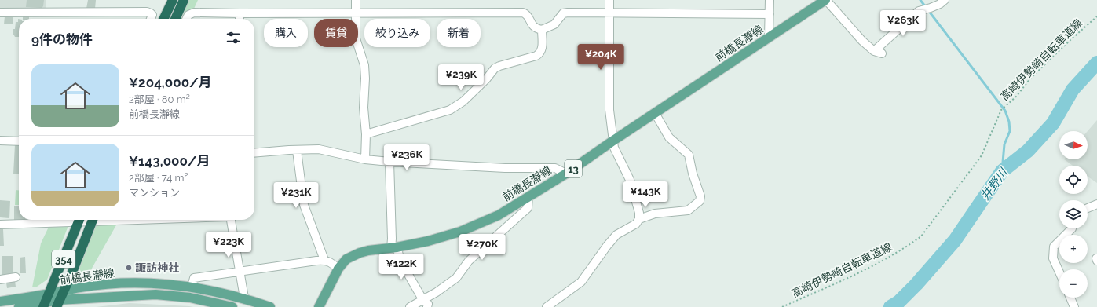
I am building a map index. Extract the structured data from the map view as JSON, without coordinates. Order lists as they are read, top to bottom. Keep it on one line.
{"streets":{"highway":["354"],"main road":["前橋長瀞線","13"],"path":["高崎伊勢崎自転車道線"]},"crossings":[["前橋長瀞線","354"]],"water":["井野川"],"places":["諏訪神社"],"north":"right","page":{"price":["¥263K","¥204K","¥239K","¥236K","¥143K","¥231K","¥223K","¥270K","¥122K"],"chip":["購入","賃貸","絞り込み","新着"],"heading":"9件の物件","list":[{"name":"¥204,000/月","note":"2部屋 · 80 m² · 前橋長瀞線"},{"name":"¥143,000/月","note":"2部屋 · 74 m² · マンション"}],"map_buttons":["+","−"]}}
